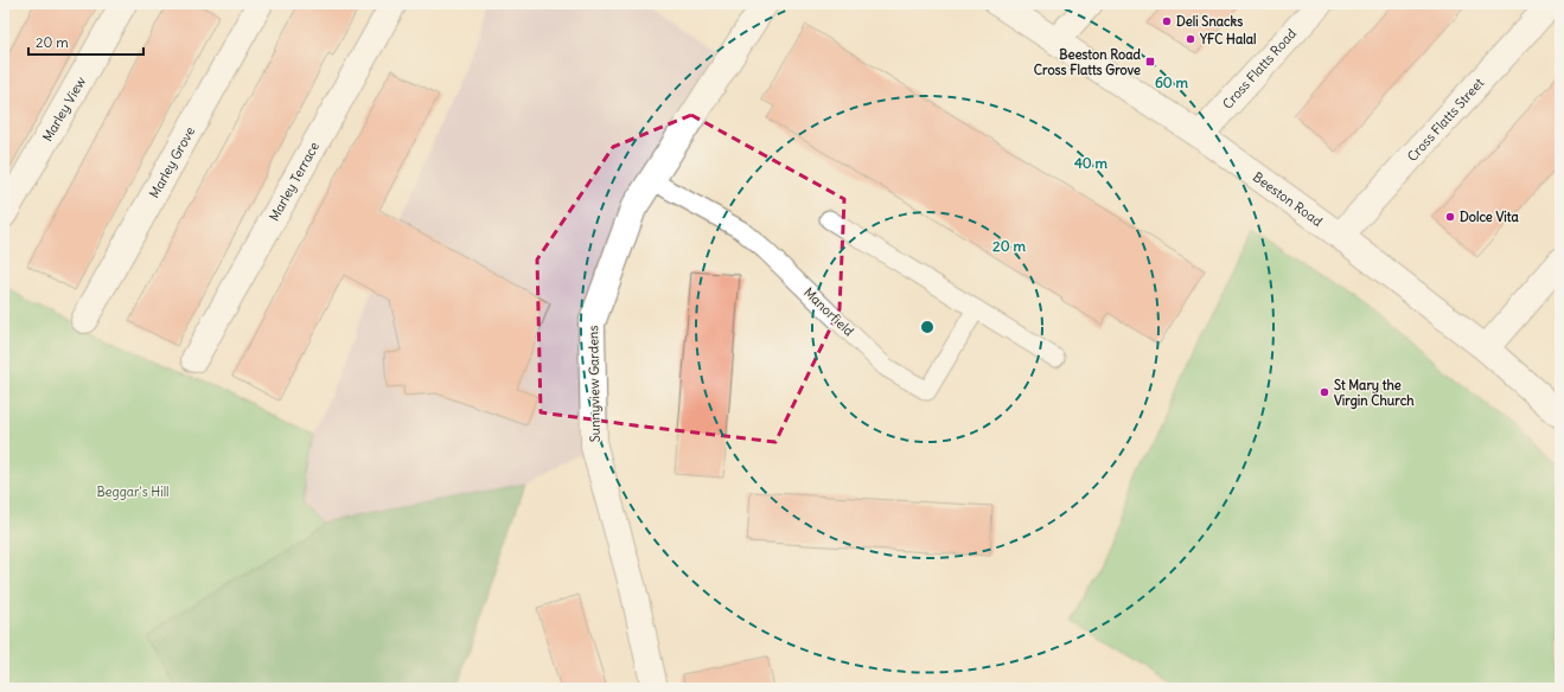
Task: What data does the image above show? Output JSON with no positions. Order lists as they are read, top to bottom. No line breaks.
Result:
{"streets":{"street":["Cross Flatts Road","Marley View","Cross Flatts Street","Marley Grove","Marley Terrace","Beeston Road","Sunnyview Gardens"],"lane":["Manorfield"]},"crossings":[["Cross Flatts Road","Beeston Road"],["Cross Flatts Street","Beeston Road"],["Manorfield","Sunnyview Gardens"]],"parks":["Beggar's Hill"],"places":{"other":["Deli Snacks","YFC Halal","Dolce Vita","St Mary the Virgin Church"],"transit":["Beeston Road Cross Flatts Grove"]},"scale_bar":"20 m","rings":["60 m","40 m","20 m"]}
